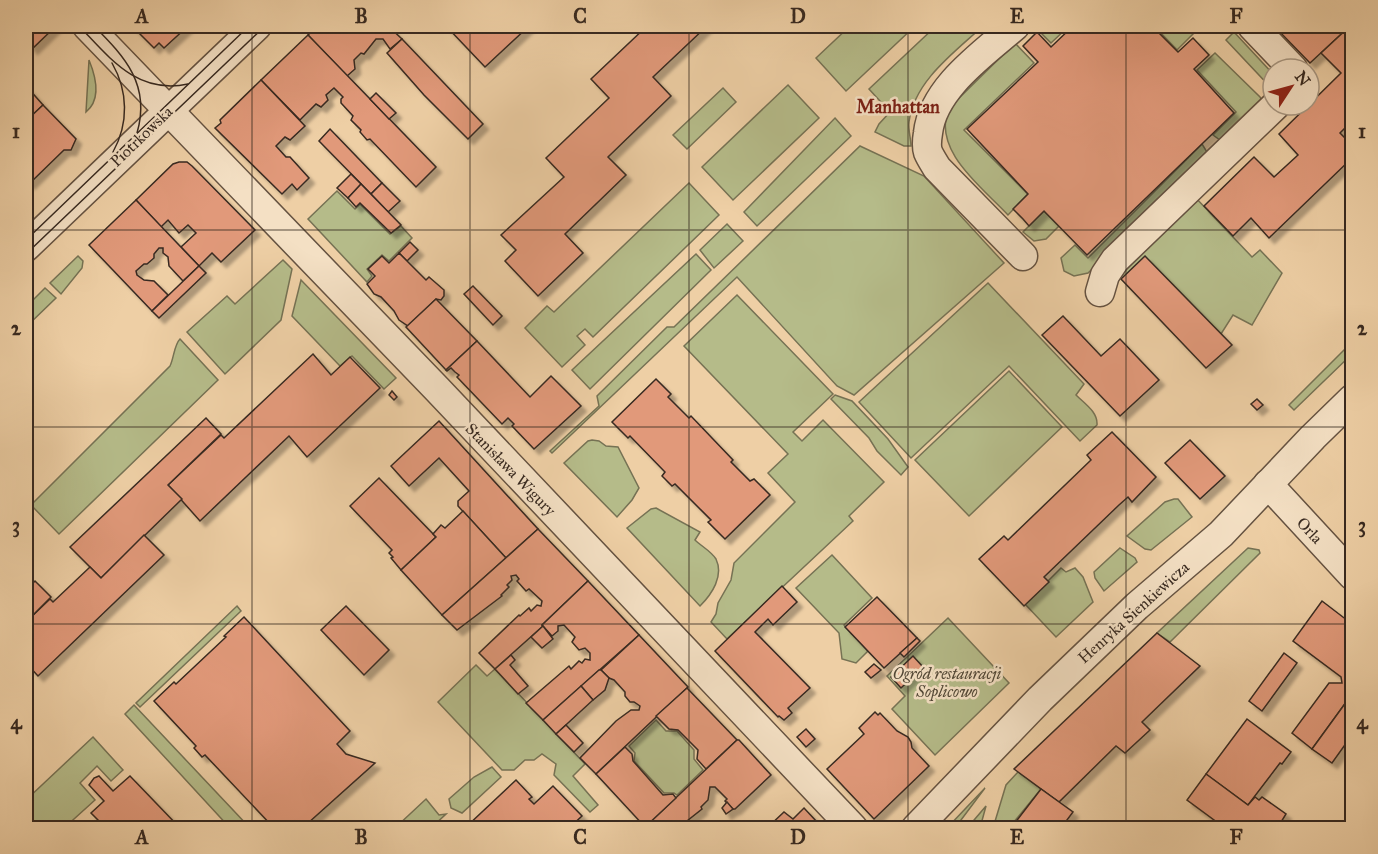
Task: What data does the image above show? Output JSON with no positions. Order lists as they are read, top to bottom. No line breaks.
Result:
{"streets":{"street":["Piotrkowska","Stanisława Wigury","Orla","Henryka Sienkiewicza"]},"crossings":[["Piotrkowska","Stanisława Wigury"],["Orla","Henryka Sienkiewicza"]],"districts":["Manhattan"],"parks":["Ogród restauracji Soplicowo"],"north":"top right","grid":{"columns":["A","B","C","D","E","F"],"rows":["1","2","3","4"]}}
